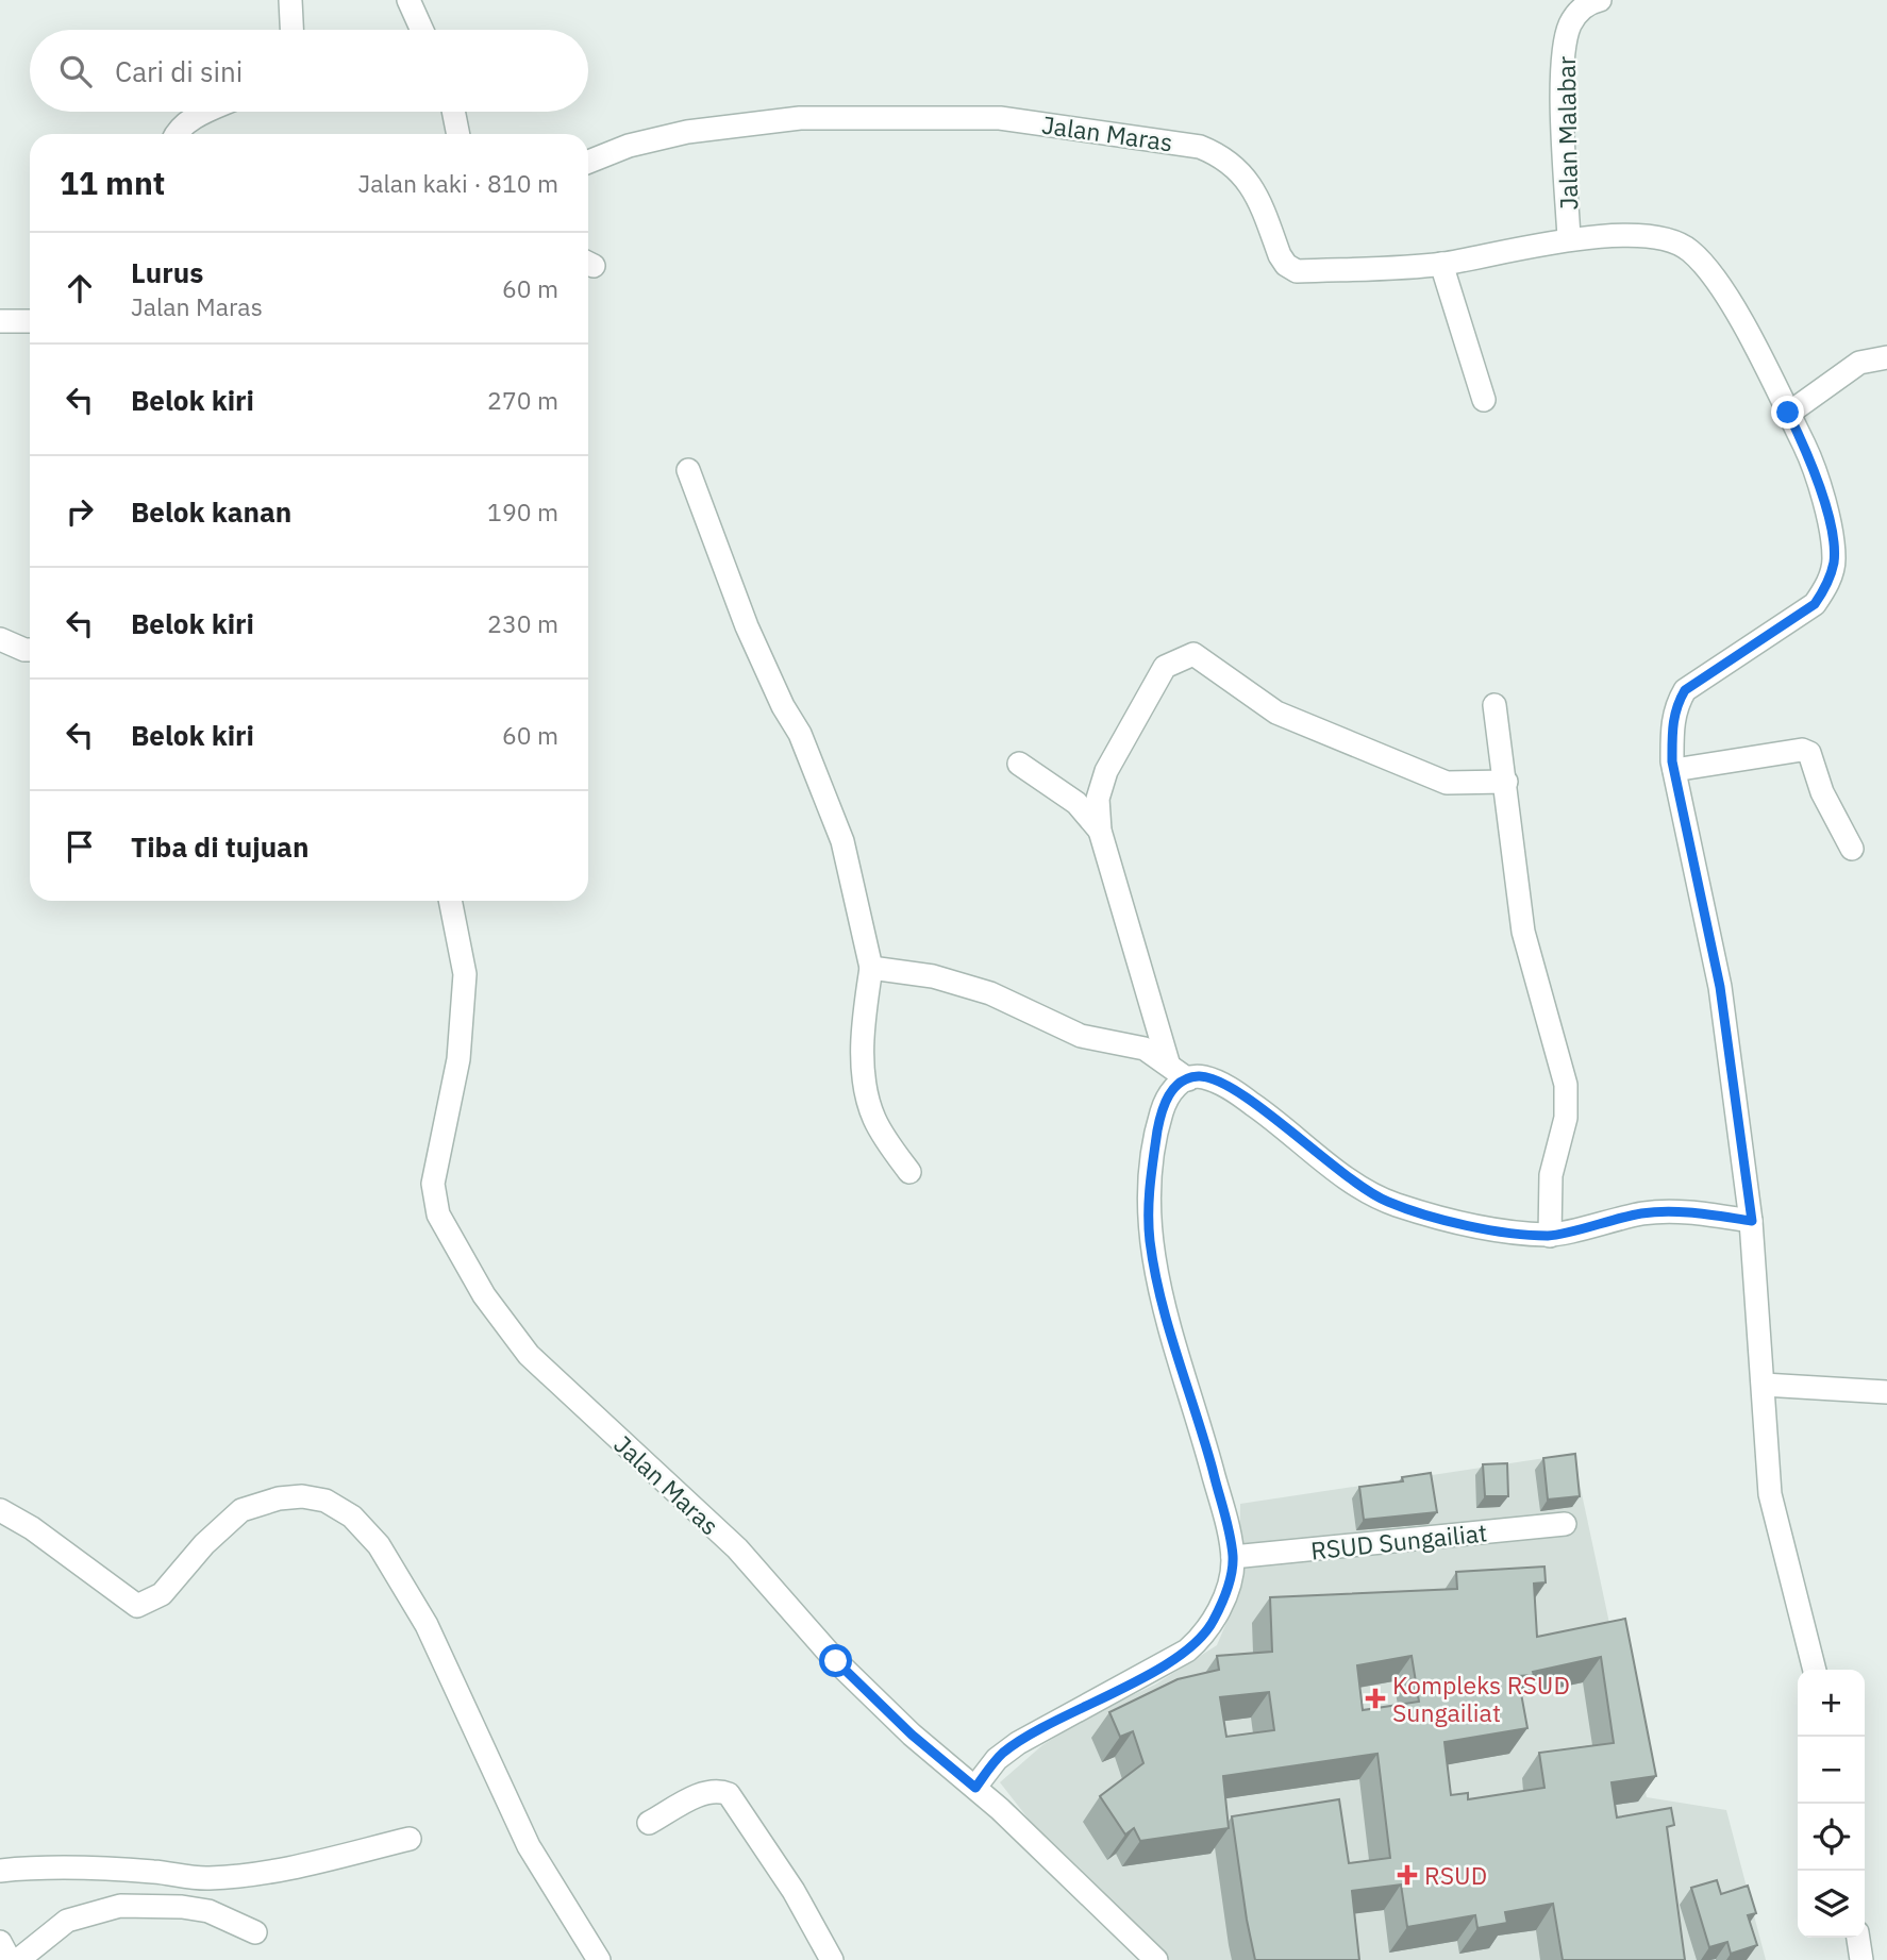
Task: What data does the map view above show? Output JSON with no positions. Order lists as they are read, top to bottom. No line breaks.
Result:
{"streets":{"street":["Jalan Maras","Jalan Malabar","RSUD Sungailiat"]},"crossings":[["Jalan Maras","Jalan Malabar"]],"places":{"health":["Kompleks RSUD Sungailiat","RSUD"]},"page":{"search":"Cari di sini","heading":["11 mnt","Jalan kaki · 810 m"],"list":[["Lurus","Jalan Maras","60 m"],["Belok kiri","270 m"],["Belok kanan","190 m"],["Belok kiri","230 m"],["Belok kiri","60 m"],"Tiba di tujuan"],"map_buttons":["+","−"]}}
